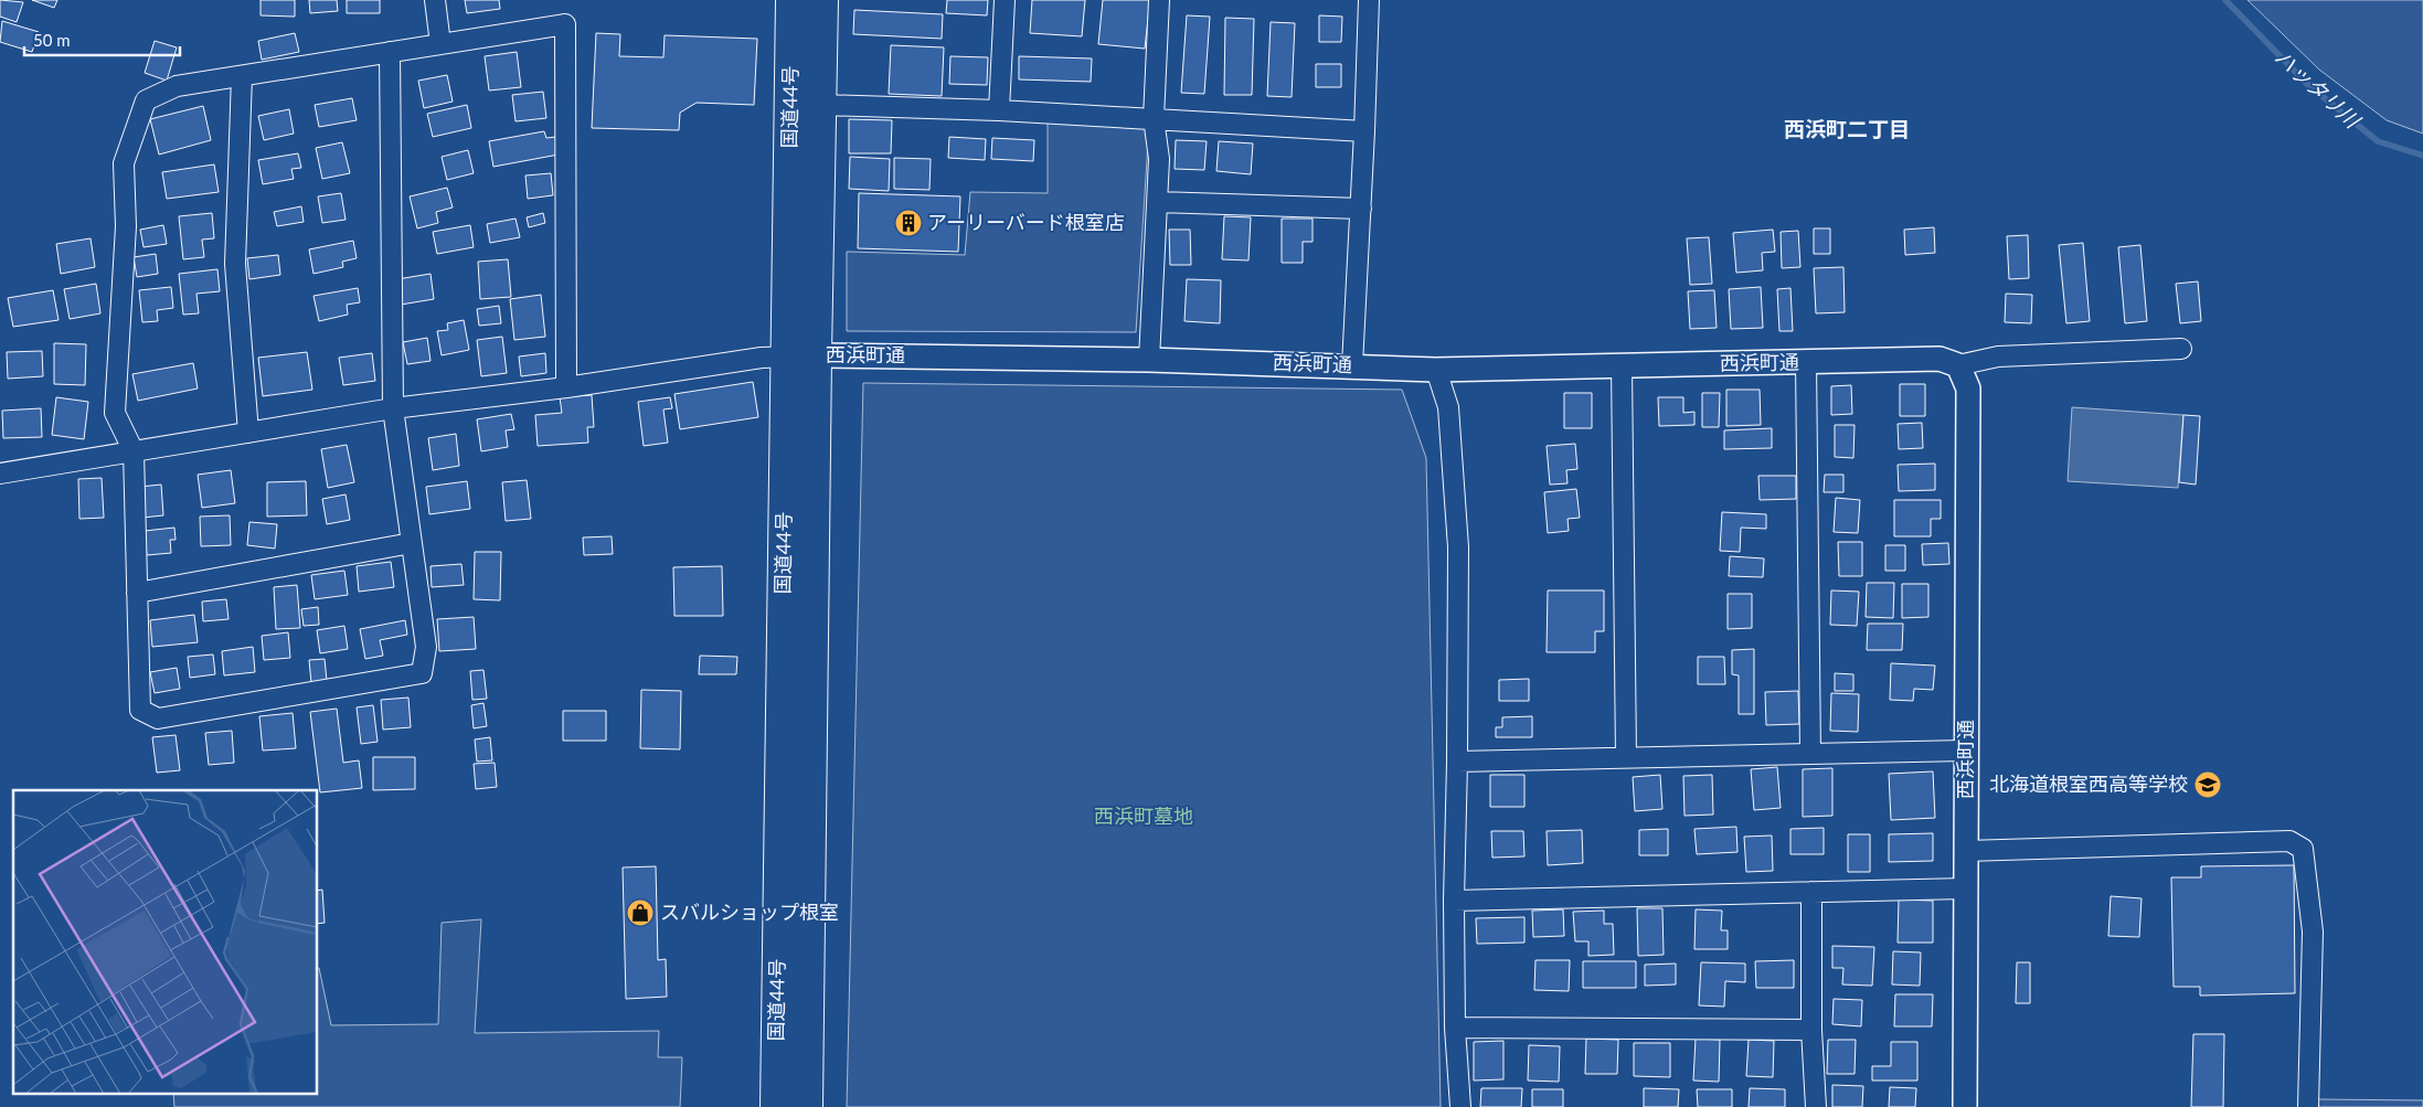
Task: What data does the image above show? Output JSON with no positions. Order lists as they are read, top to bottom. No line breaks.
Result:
{"streets":{"highway":["国道44号"],"street":["西浜町通"]},"crossings":[["国道44号","西浜町通"]],"districts":["西浜町二丁目"],"water":["ハッタリ川"],"parks":["西浜町墓地"],"places":{"building":["アーリーバード根室店"],"school or university":["北海道根室西高等学校"],"shop":["スバルショップ根室"]},"scale_bar":"50 m"}
